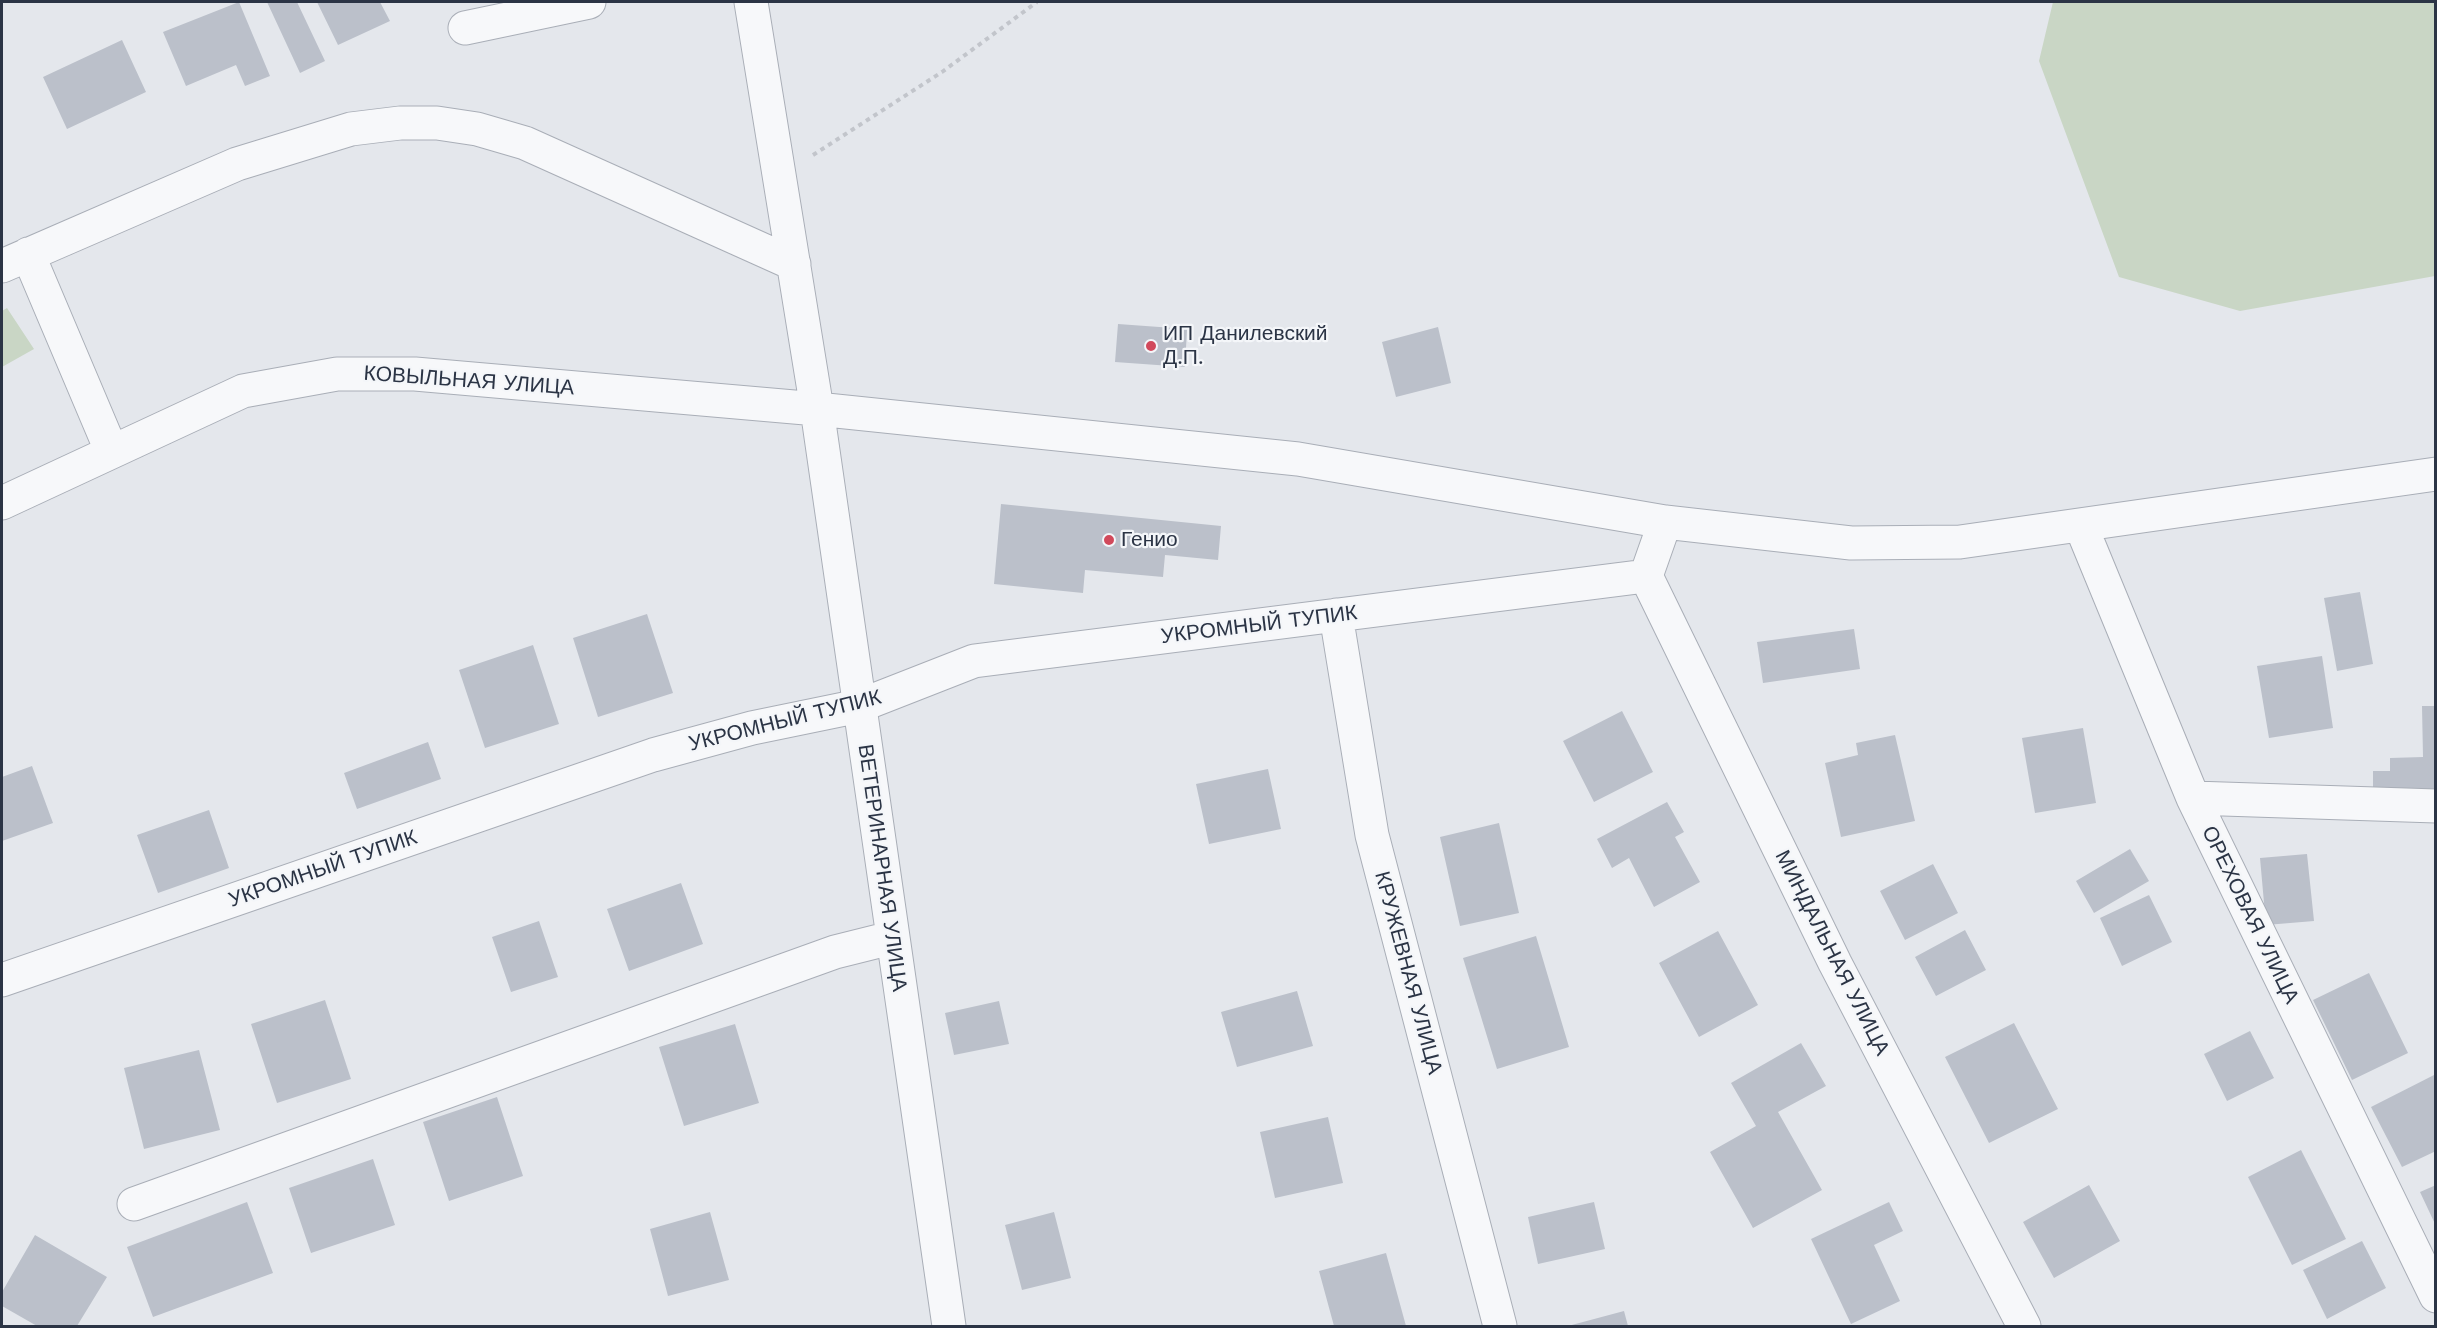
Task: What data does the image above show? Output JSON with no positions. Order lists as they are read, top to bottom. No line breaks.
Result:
{"streets":{"street":["КОВЫЛЬНАЯ УЛИЦА","УКРОМНЫЙ ТУПИК","ВЕТЕРИНАРНАЯ УЛИЦА","ОРЕХОВАЯ УЛИЦА","МИНДАЛЬНАЯ УЛИЦА","КРУЖЕВНАЯ УЛИЦА"]},"crossings":[["КОВЫЛЬНАЯ УЛИЦА","ВЕТЕРИНАРНАЯ УЛИЦА"],["КОВЫЛЬНАЯ УЛИЦА","ОРЕХОВАЯ УЛИЦА"],["УКРОМНЫЙ ТУПИК","ВЕТЕРИНАРНАЯ УЛИЦА"],["УКРОМНЫЙ ТУПИК","МИНДАЛЬНАЯ УЛИЦА"],["УКРОМНЫЙ ТУПИК","КРУЖЕВНАЯ УЛИЦА"]],"places":["ИП Данилевский Д.П.","Генио"]}
